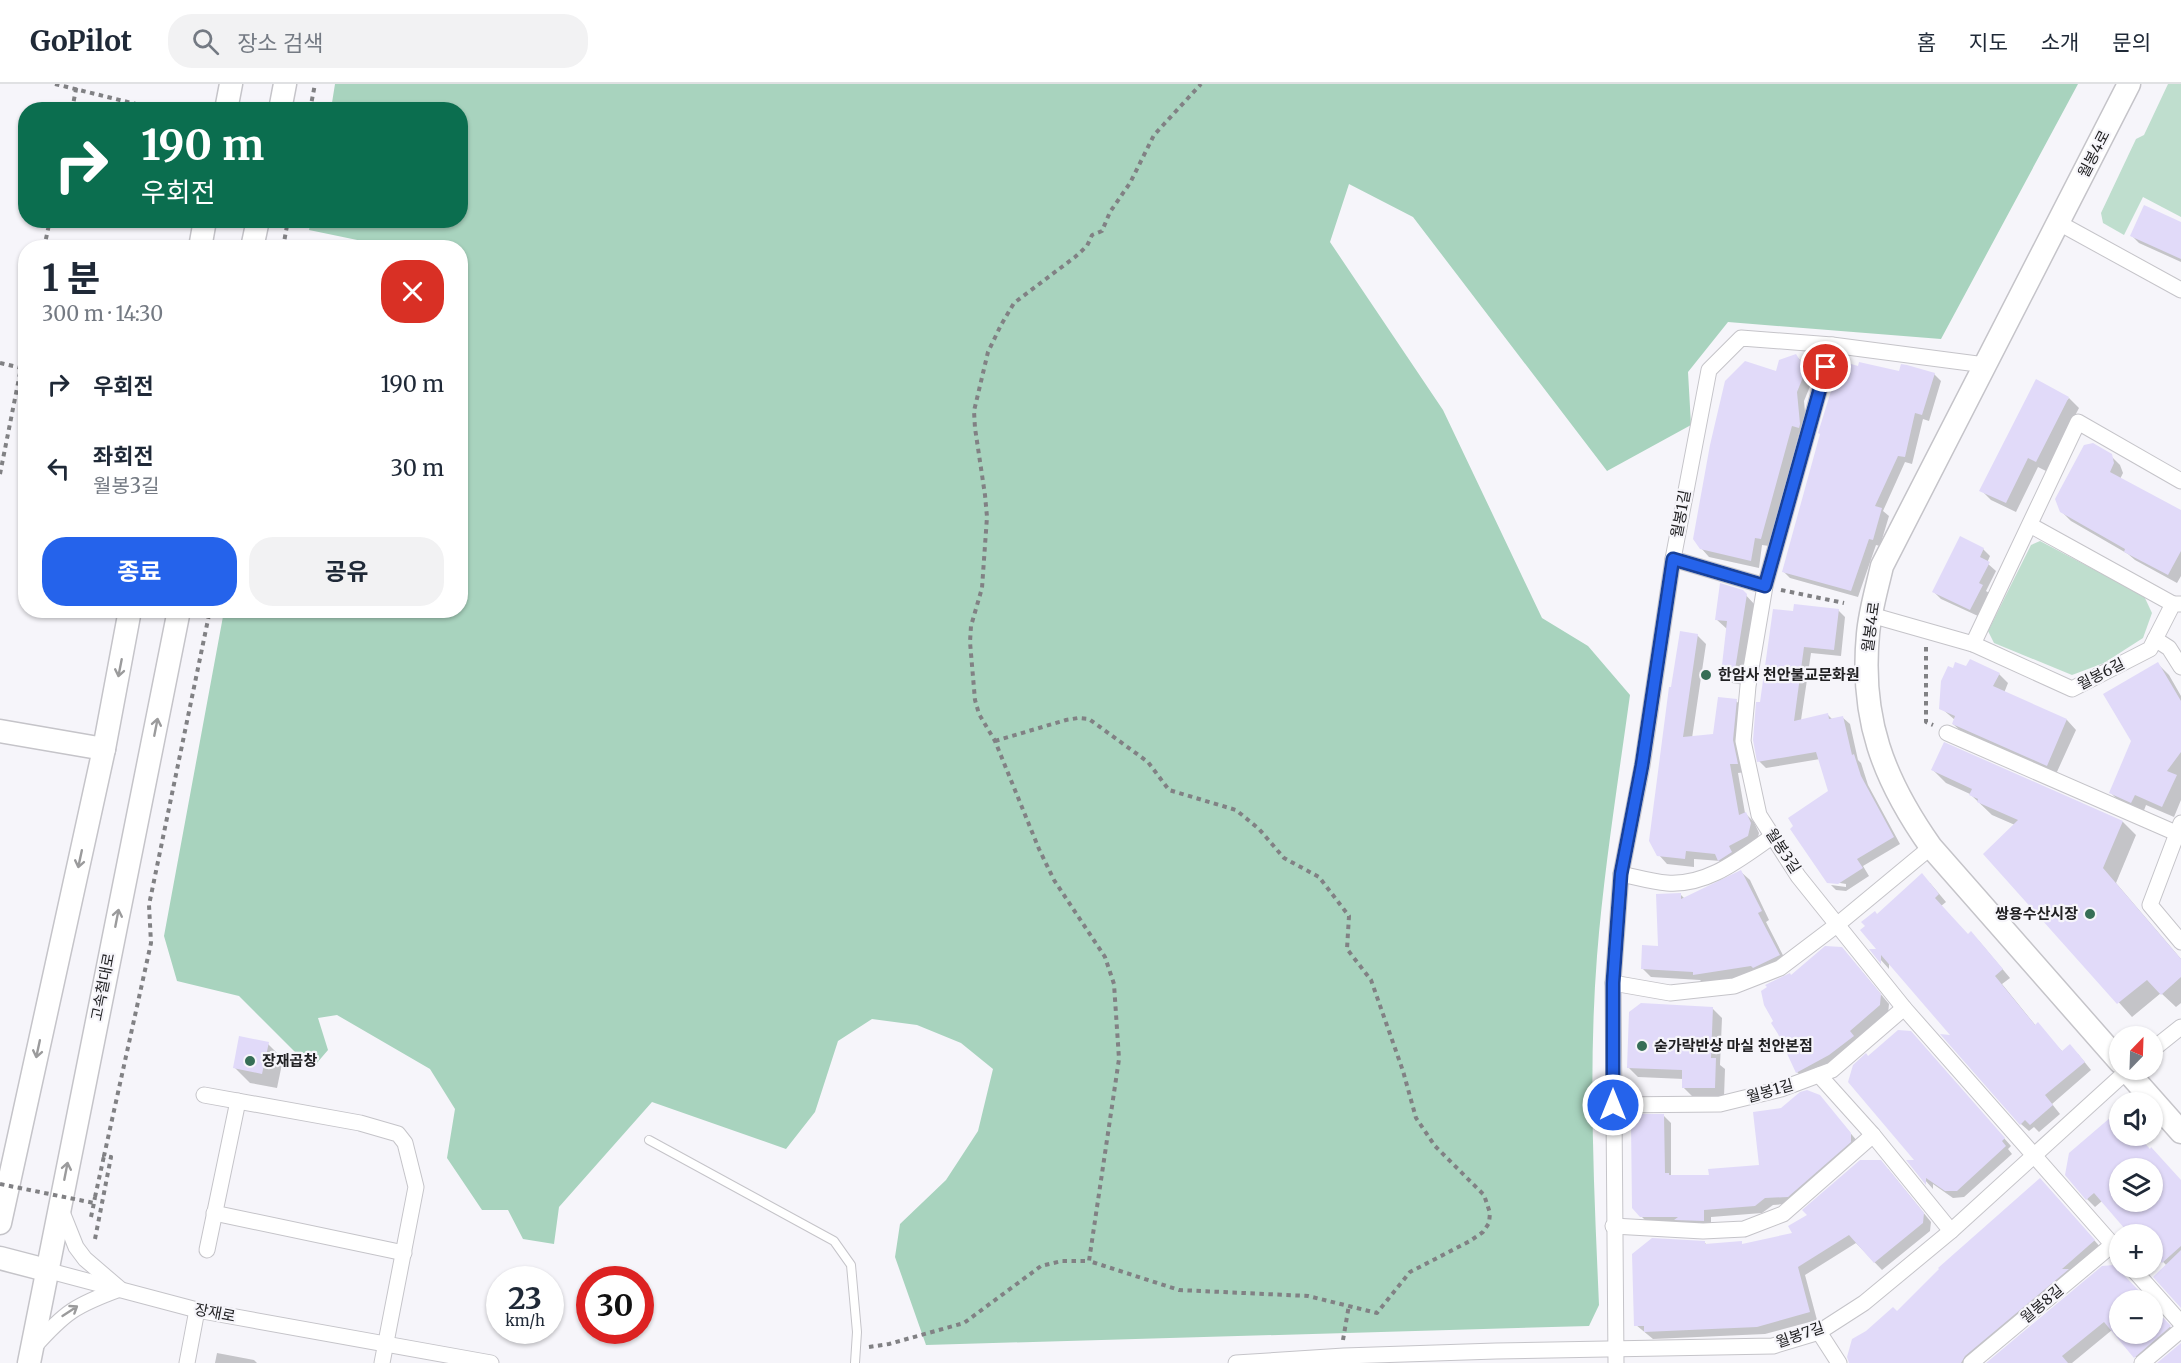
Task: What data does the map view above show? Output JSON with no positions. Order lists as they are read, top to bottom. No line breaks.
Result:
{"streets":{"main road":["월봉4로","고속철대로"],"street":["월봉1길","월봉6길","월봉3길","월봉8길","장재로","월봉7길"]},"crossings":[["월봉4로","월봉1길"],["월봉4로","월봉6길"],["월봉1길","월봉3길"],["월봉1길","월봉7길"],["월봉3길","월봉7길"],["고속철대로","장재로"]],"places":["한암사 천안불교문화원","쌍용수산시장","숟가락반상 마실 천안본점","장재곱창"],"north":"top right","page":{"header":"GoPilot","search":"장소 검색","nav":["홈","지도","소개","문의"],"turn":["190 m","우회전"],"heading":["1 분","300 m · 14:30"],"list":[{"name":"우회전","value":"190 m"},{"name":"좌회전","note":"월봉3길","value":"30 m"}],"buttons":["종료","공유"],"map_buttons":["+","−"],"speed":"23 km/h","limit":"30"}}
